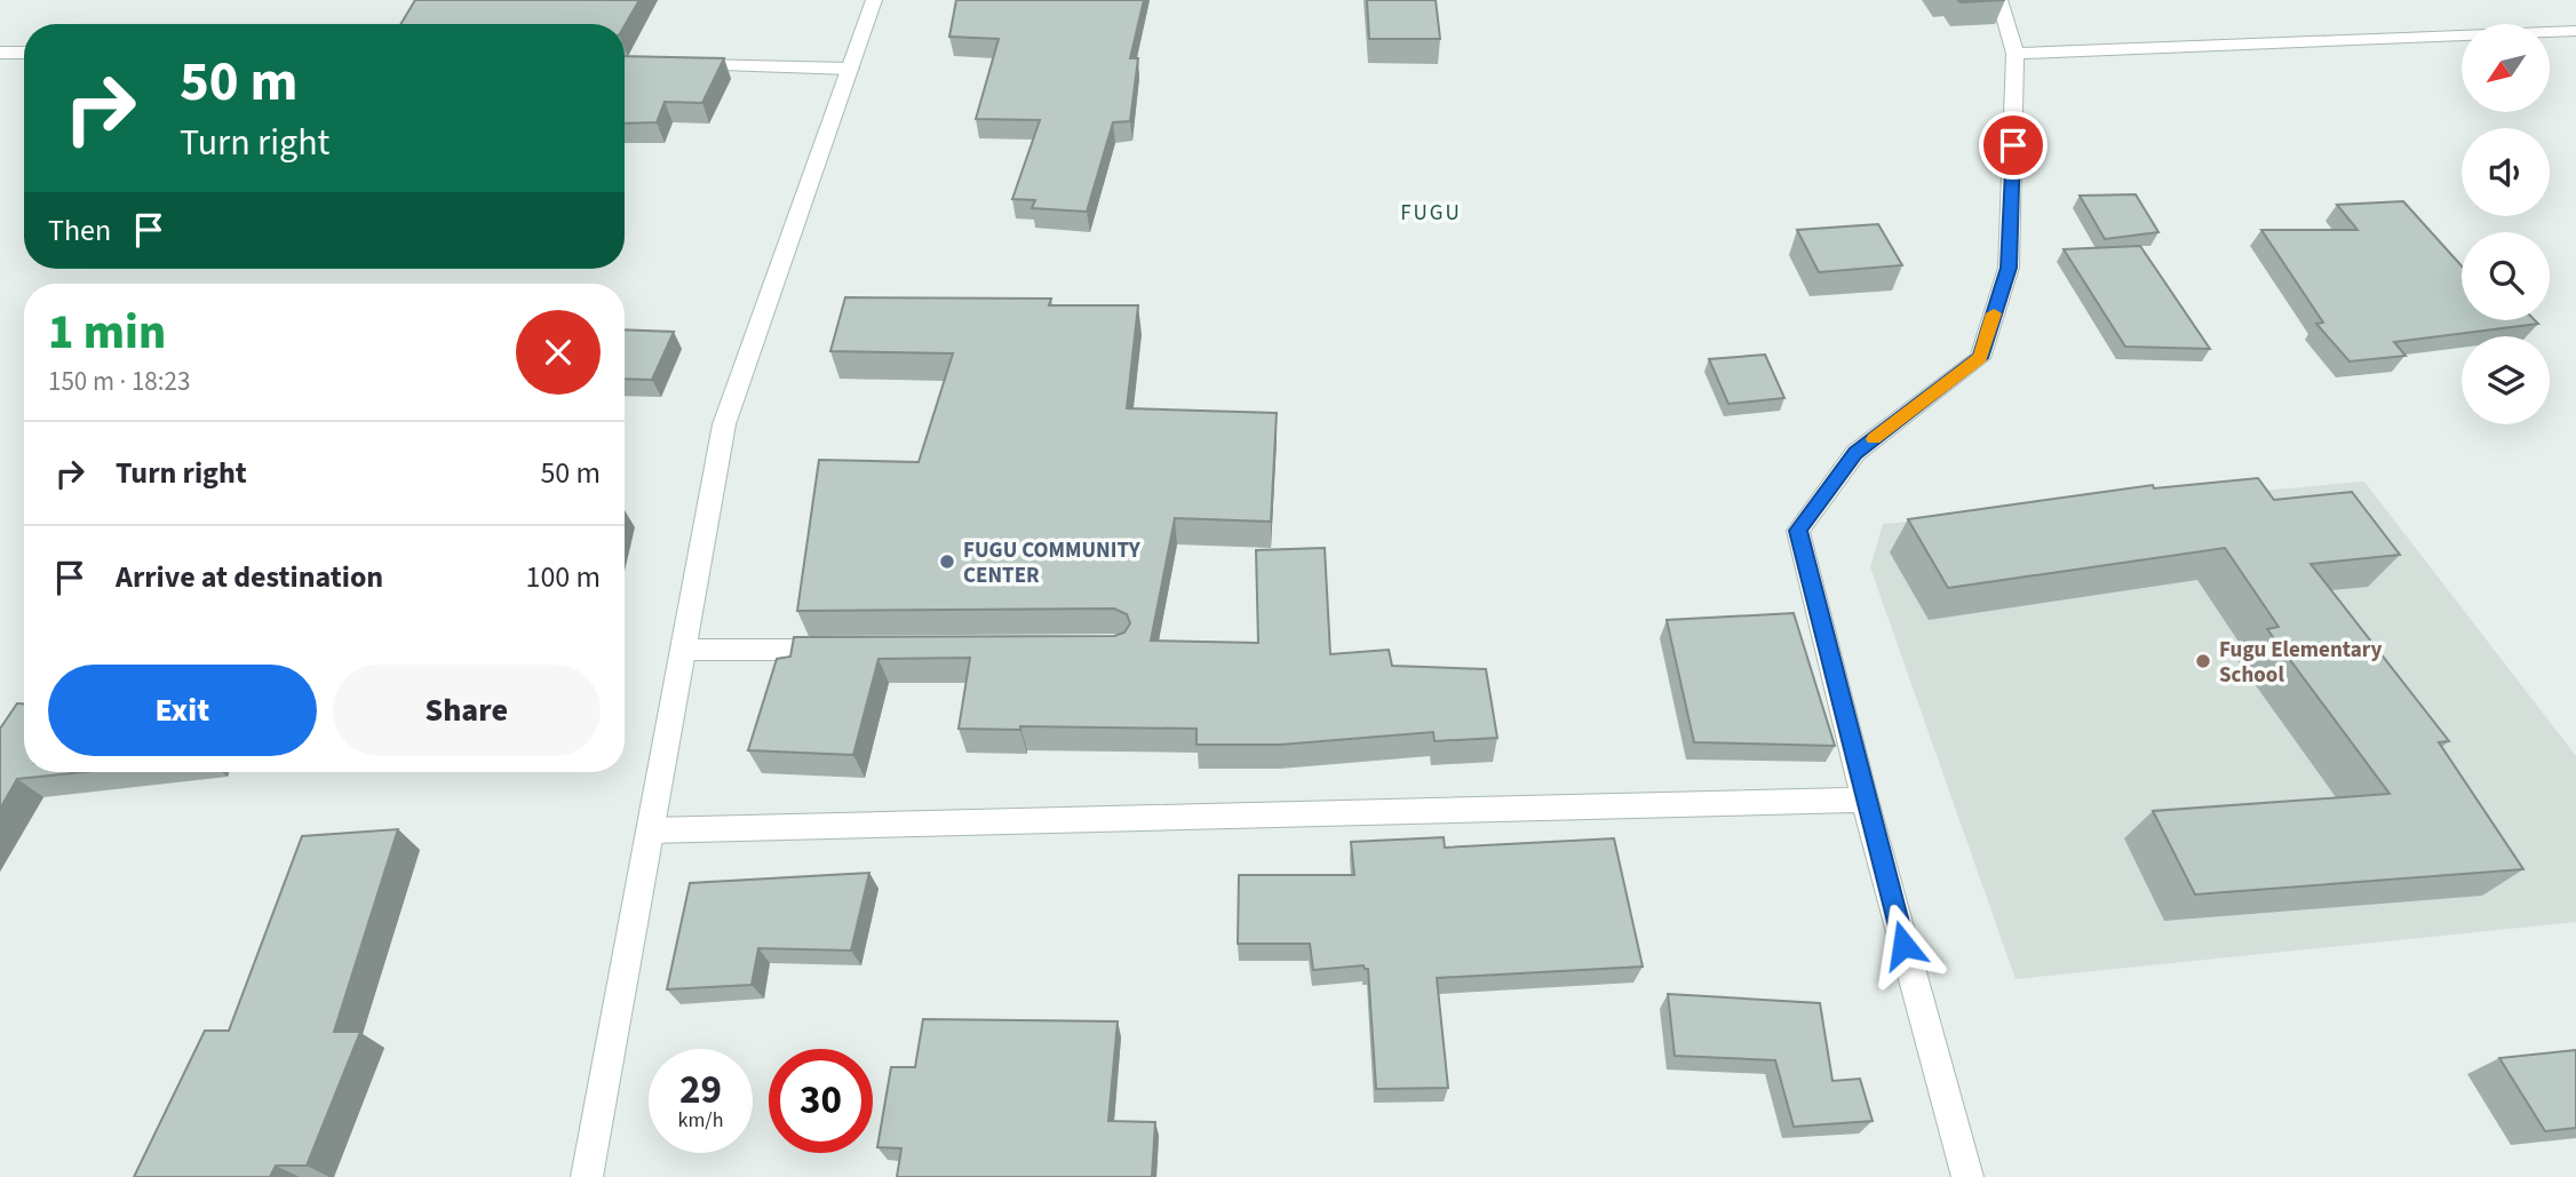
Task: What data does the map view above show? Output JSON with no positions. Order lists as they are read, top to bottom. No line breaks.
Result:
{"districts":["FUGU"],"places":["FUGU COMMUNITY CENTER","Fugu Elementary School"],"north":"bottom left","page":{"turn":["50 m","Turn right"],"then":"Then","heading":["1 min","150 m · 18:23"],"list":[{"name":"Turn right","value":"50 m"},{"name":"Arrive at destination","value":"100 m"}],"buttons":["Exit","Share"],"speed":"29 km/h","limit":"30"}}
